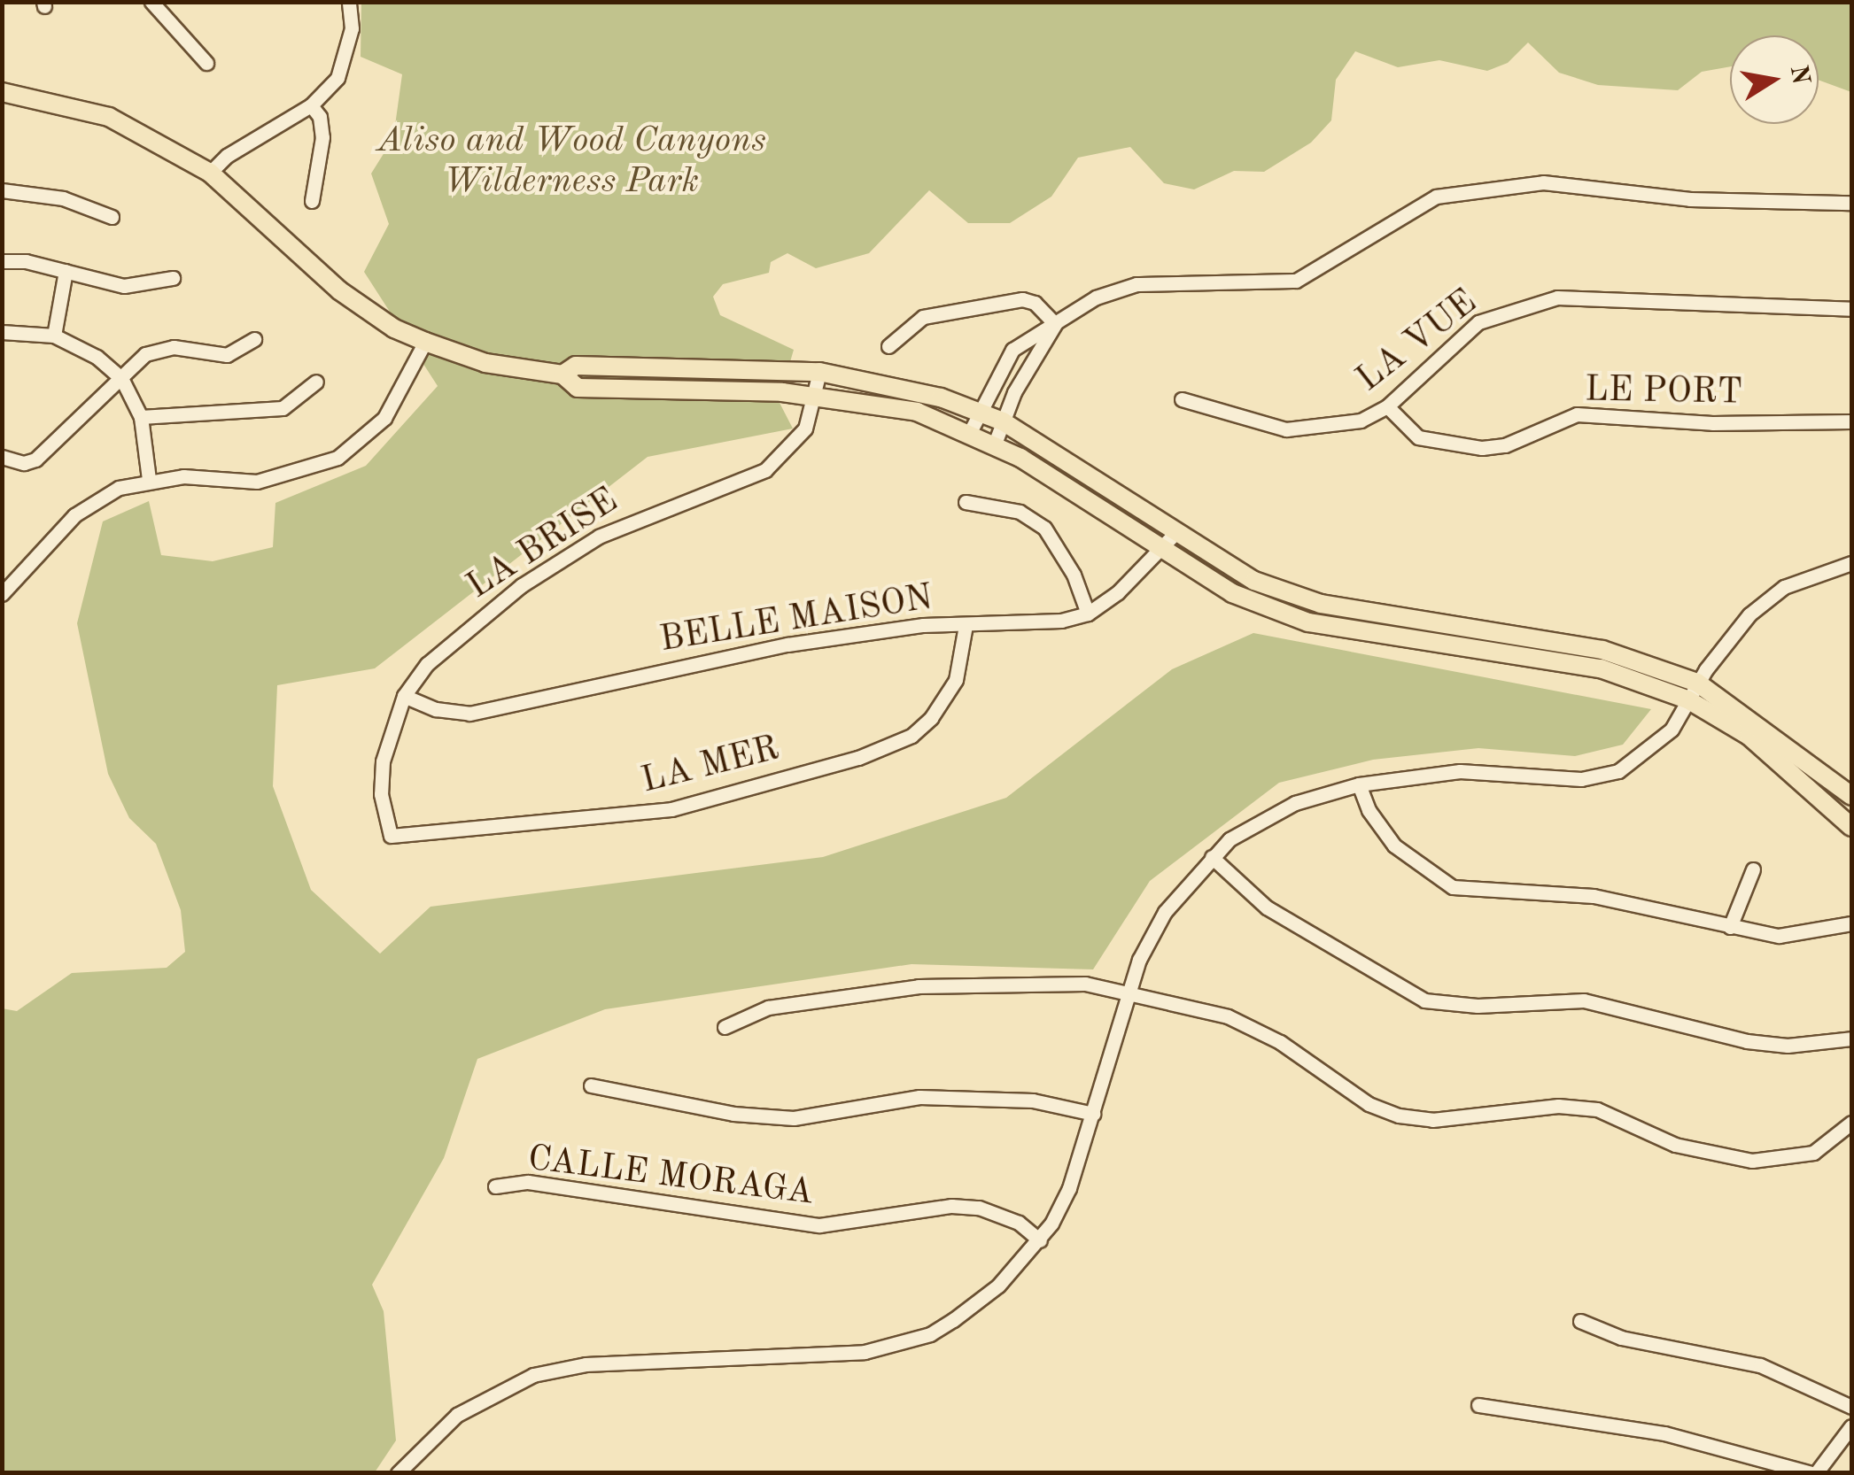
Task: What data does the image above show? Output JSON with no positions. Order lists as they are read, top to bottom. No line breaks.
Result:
{"streets":{"street":["LA VUE","LE PORT","LA BRISE","BELLE MAISON","LA MER","CALLE MORAGA"]},"crossings":[["LA VUE","LE PORT"],["LA BRISE","BELLE MAISON"],["LA BRISE","LA MER"],["BELLE MAISON","LA MER"]],"parks":["Aliso and Wood Canyons Wilderness Park"],"north":"right"}
